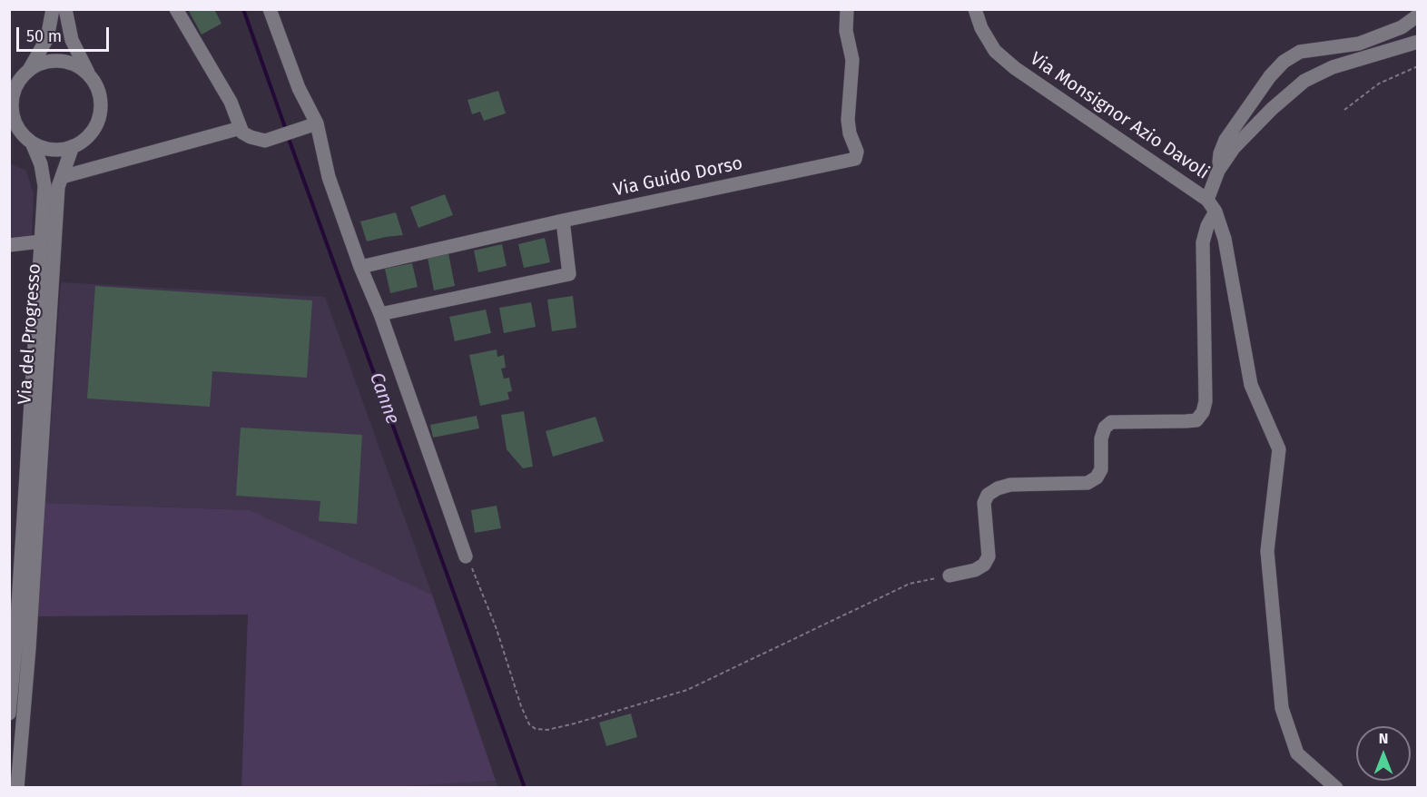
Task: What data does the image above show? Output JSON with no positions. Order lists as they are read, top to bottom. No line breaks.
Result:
{"streets":{"street":["Via Monsignor Azio Davoli","Via Guido Dorso","Via del Progresso"]},"water":["Canne"],"scale_bar":"50 m","north":"top"}
